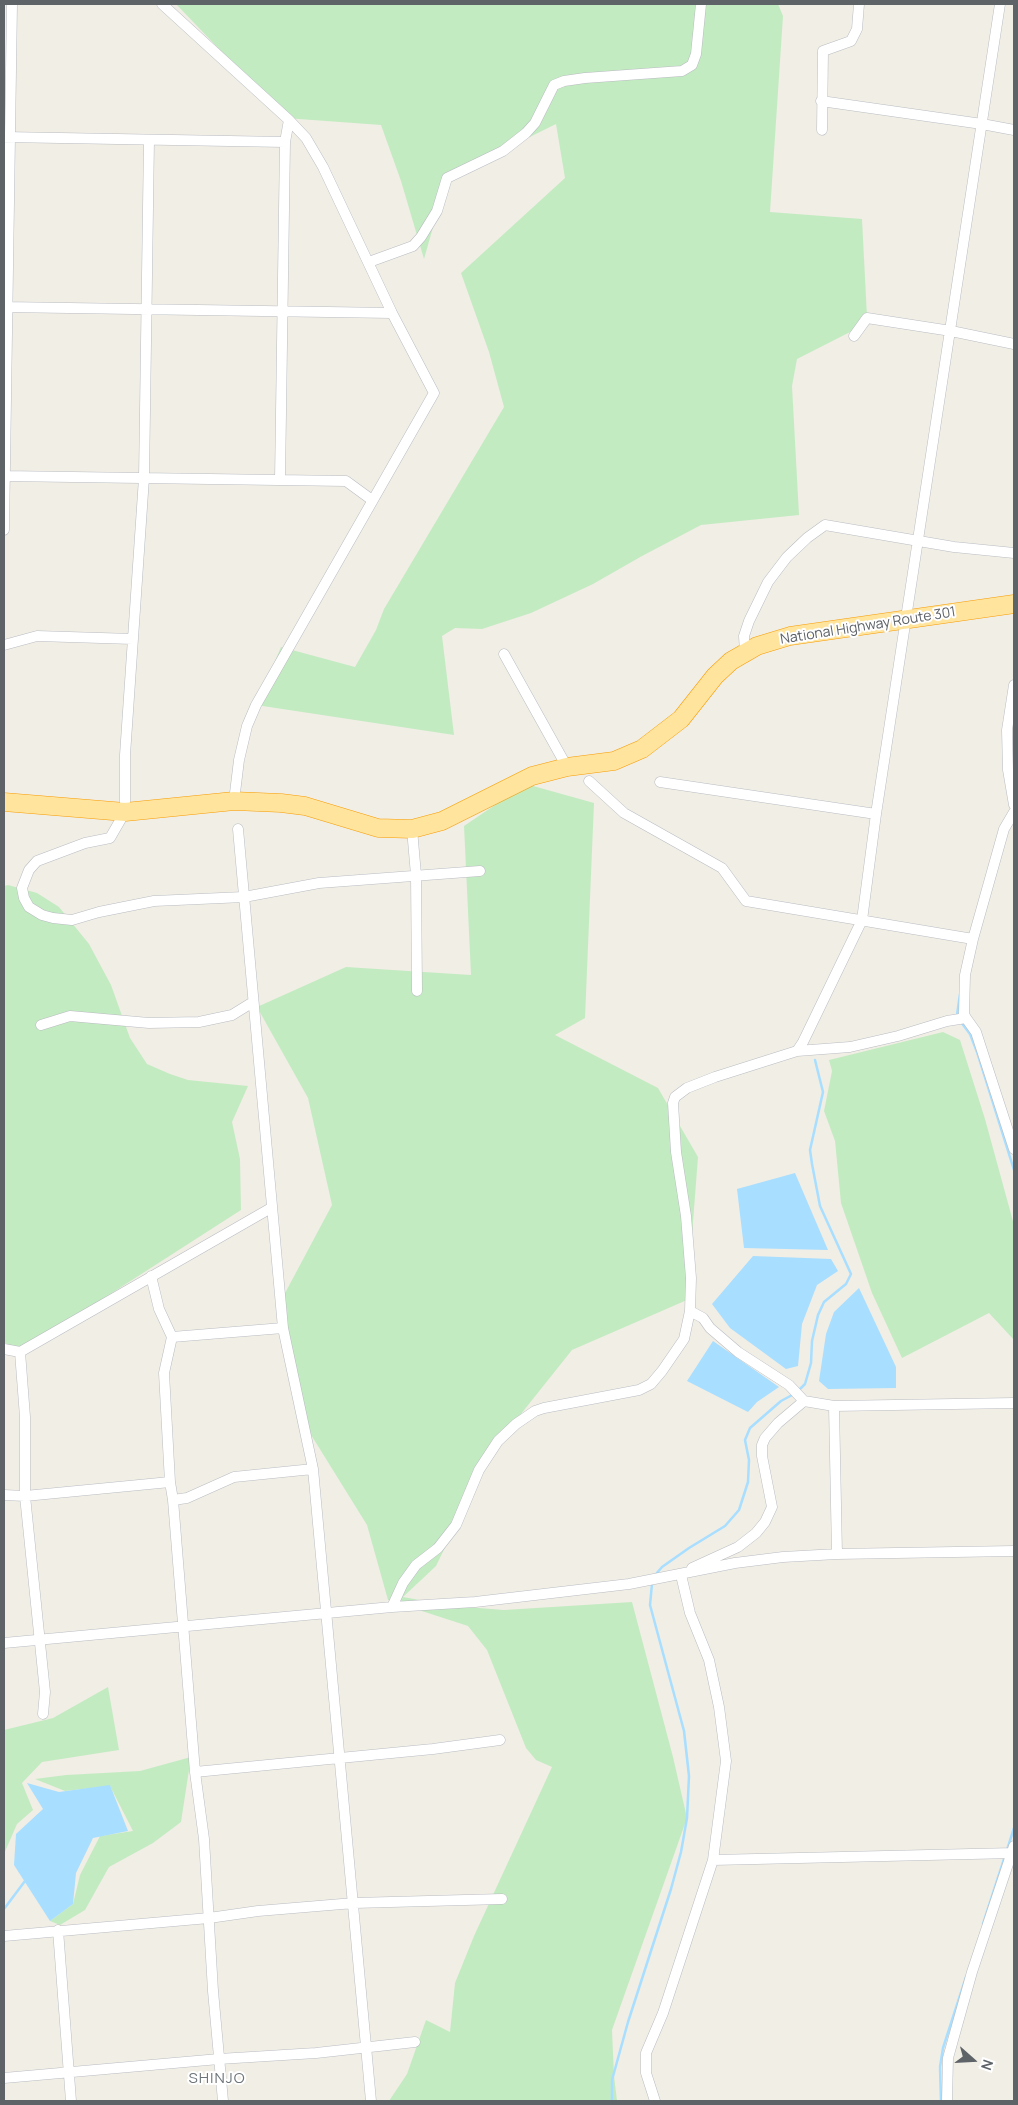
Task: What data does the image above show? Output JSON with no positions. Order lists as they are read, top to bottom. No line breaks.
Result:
{"streets":{"highway":["National Highway Route 301"]},"districts":["SHINJO"],"north":"right"}
